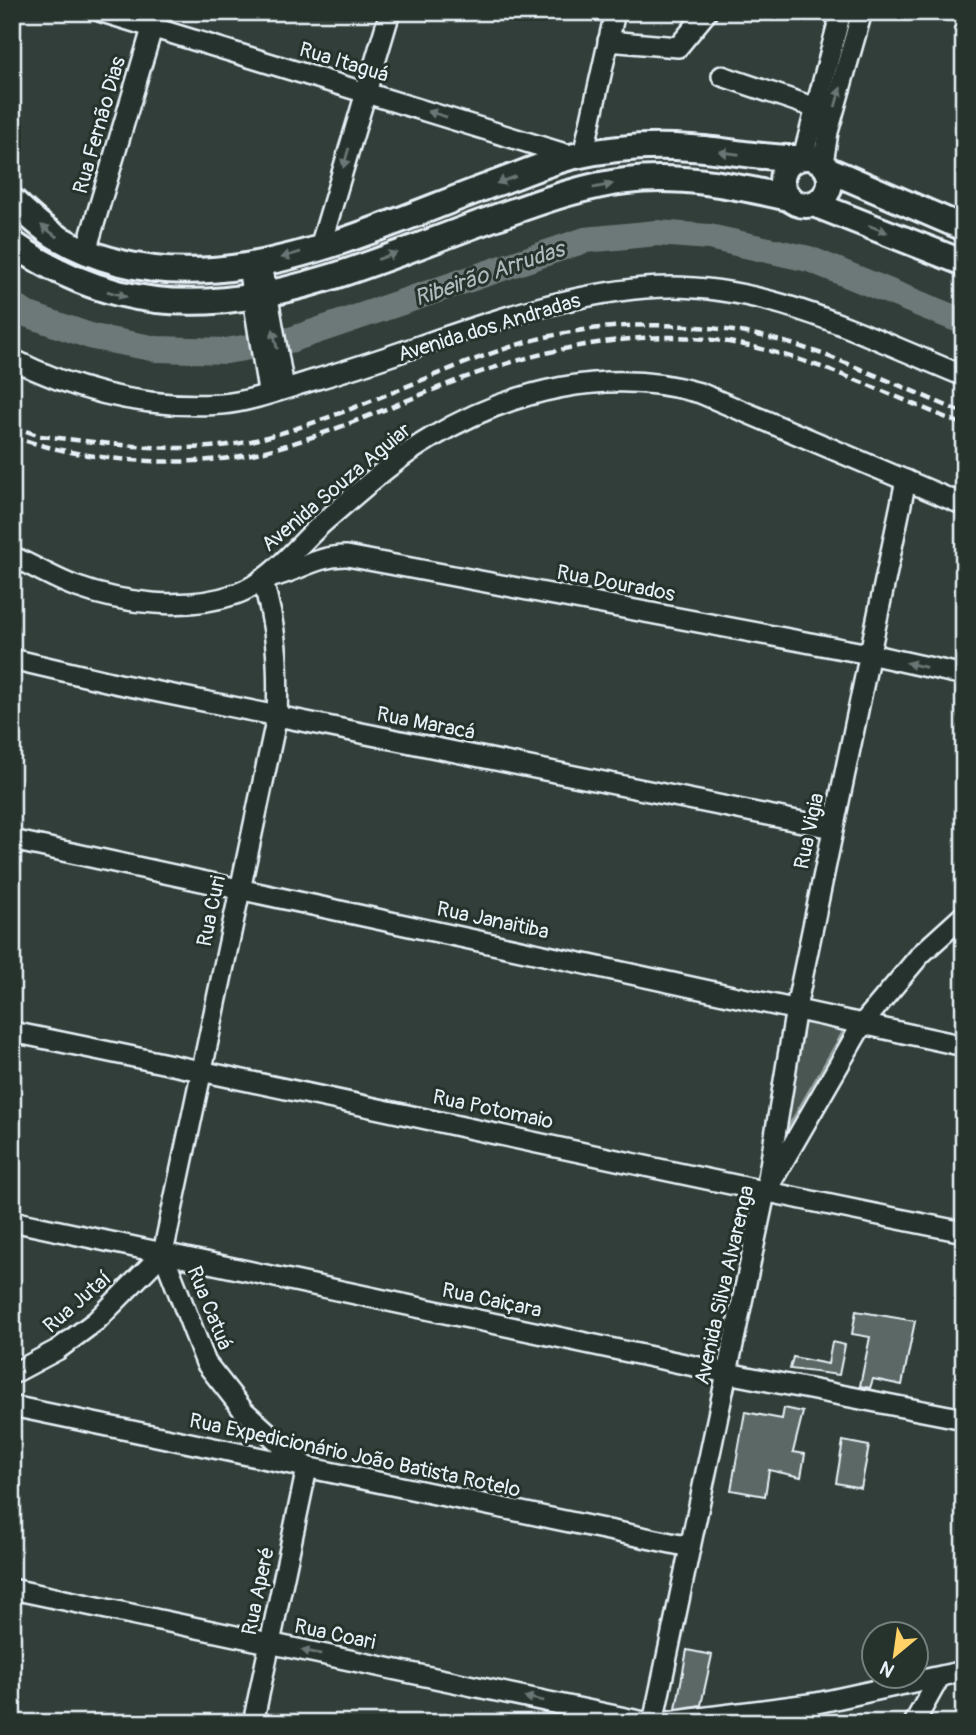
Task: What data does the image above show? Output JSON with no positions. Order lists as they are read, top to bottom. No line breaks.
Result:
{"streets":{"street":["Rua Itaguá","Rua Fernão Dias","Avenida dos Andradas","Avenida Souza Aguiar","Rua Dourados","Rua Maracá","Rua Vigia","Rua Curi","Rua Janaitiba","Rua Potomaio","Avenida Silva Alvarenga","Rua Caiçara","Rua Jutaí","Rua Catuá","Rua Expedicionário João Batista Rotelo","Rua Aperé","Rua Coari"]},"crossings":[["Rua Itaguá","Rua Fernão Dias"],["Avenida Souza Aguiar","Rua Dourados"],["Avenida Souza Aguiar","Rua Vigia"],["Avenida Souza Aguiar","Rua Curi"],["Rua Dourados","Rua Vigia"],["Rua Dourados","Rua Curi"],["Rua Maracá","Rua Vigia"],["Rua Maracá","Rua Curi"],["Rua Vigia","Rua Janaitiba"],["Rua Vigia","Rua Potomaio"],["Rua Vigia","Avenida Silva Alvarenga"],["Rua Curi","Rua Janaitiba"],["Rua Curi","Rua Potomaio"],["Rua Curi","Rua Caiçara"],["Rua Curi","Rua Jutaí"],["Rua Curi","Rua Catuá"],["Rua Janaitiba","Avenida Silva Alvarenga"],["Rua Potomaio","Avenida Silva Alvarenga"],["Avenida Silva Alvarenga","Rua Caiçara"],["Avenida Silva Alvarenga","Rua Expedicionário João Batista Rotelo"],["Avenida Silva Alvarenga","Rua Coari"],["Rua Caiçara","Rua Jutaí"],["Rua Caiçara","Rua Catuá"],["Rua Jutaí","Rua Catuá"],["Rua Catuá","Rua Expedicionário João Batista Rotelo"],["Rua Catuá","Rua Aperé"],["Rua Expedicionário João Batista Rotelo","Rua Aperé"],["Rua Aperé","Rua Coari"]],"one_way":["Rua Itaguá","Rua Coari"],"water":["Ribeirão Arrudas"],"north":"bottom left"}
